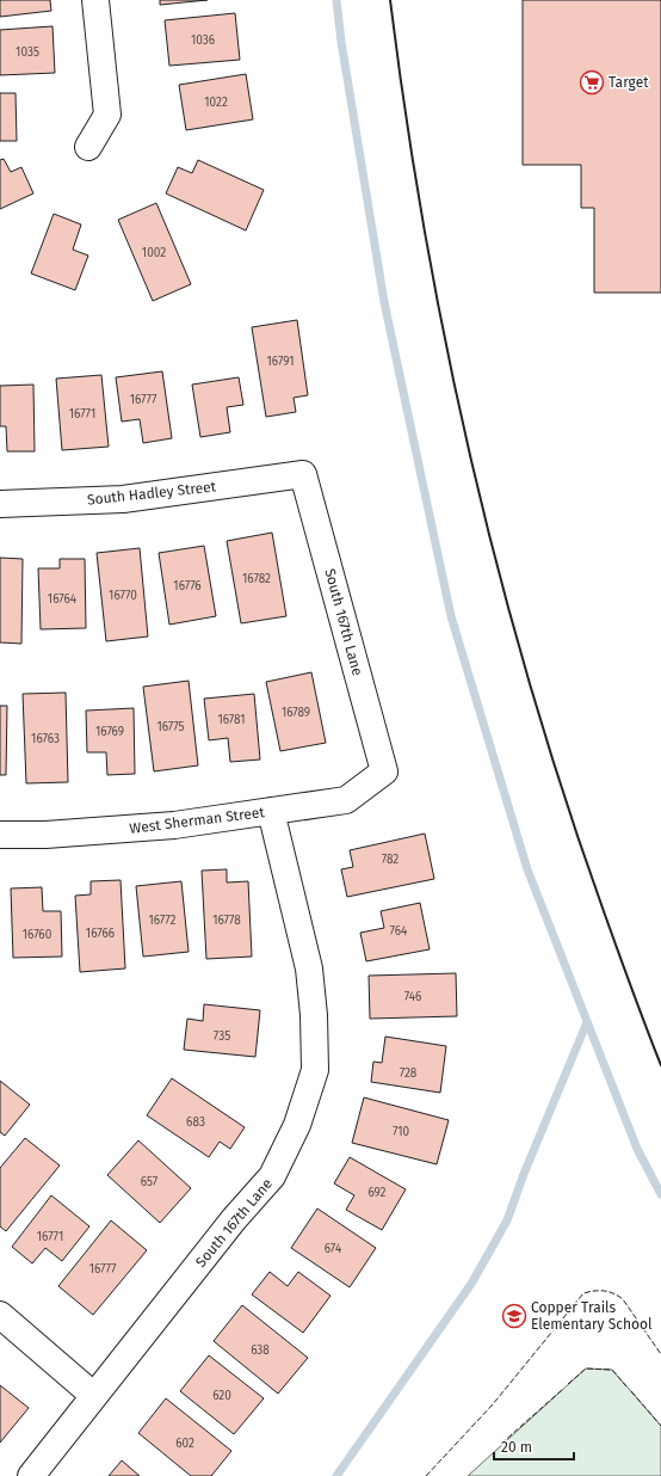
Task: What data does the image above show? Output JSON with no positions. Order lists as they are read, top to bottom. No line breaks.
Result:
{"streets":{"street":["South Hadley Street","South 167th Lane","West Sherman Street"]},"crossings":[["South Hadley Street","South 167th Lane"],["South 167th Lane","West Sherman Street"]],"places":{"supermarket":["Target"],"school or university":["Copper Trails Elementary School"]},"house_numbers":["1036","1035","1022","1002","16791","16777","16771","16782","16776","16770","16764","16789","16781","16775","16769","16763","782","16772","16778","764","16766","16760","746","735","728","683","710","657","692","16771","674","16777","638","620","602"],"scale_bar":"20 m"}
